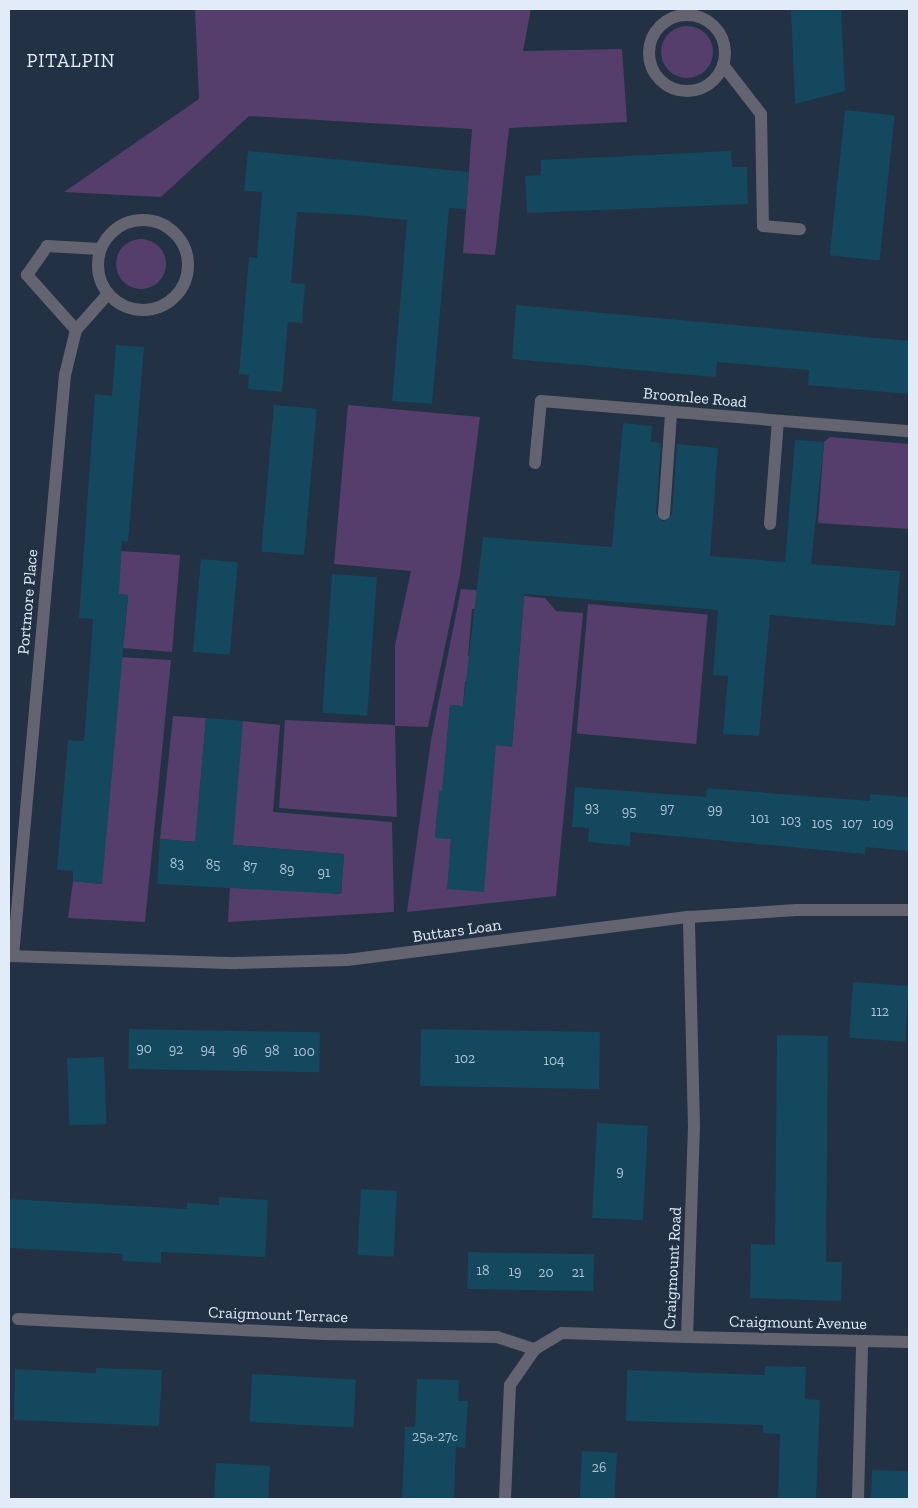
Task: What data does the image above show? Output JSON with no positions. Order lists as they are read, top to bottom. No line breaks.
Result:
{"streets":{"street":["Broomlee Road","Portmore Place","Buttars Loan","Craigmount Road","Craigmount Terrace","Craigmount Avenue"]},"crossings":[["Portmore Place","Buttars Loan"],["Buttars Loan","Craigmount Road"],["Craigmount Road","Craigmount Terrace"],["Craigmount Road","Craigmount Avenue"]],"districts":["PITALPIN"],"house_numbers":["93","97","99","95","101","103","105","107","109","83","85","87","89","91","112","90","92","94","96","98","100","102","104","9","18","19","20","21","25a-27c","26"]}
